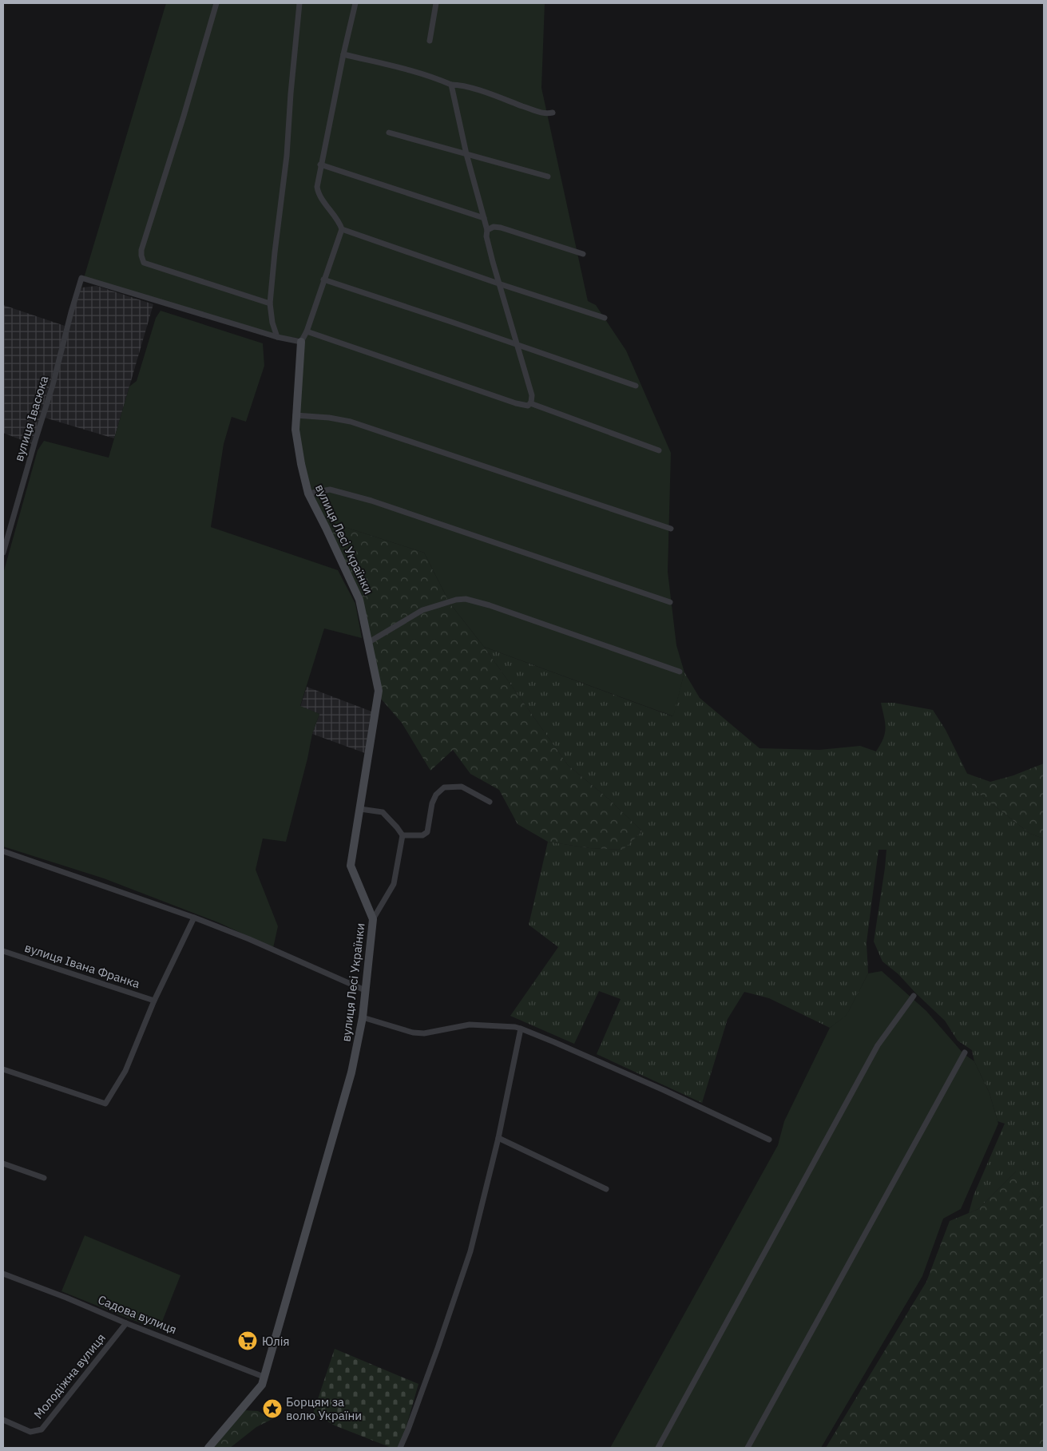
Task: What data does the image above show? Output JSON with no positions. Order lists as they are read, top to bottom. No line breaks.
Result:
{"streets":{"street":["вулиця Івасюка","вулиця Лесі Українки","вулиця Івана Франка","Садова вулиця","Молодіжна вулиця"]},"crossings":[["вулиця Лесі Українки","Садова вулиця"],["Садова вулиця","Молодіжна вулиця"]],"places":{"supermarket":["Юлія"],"place":["Борцям за волю України"]}}
